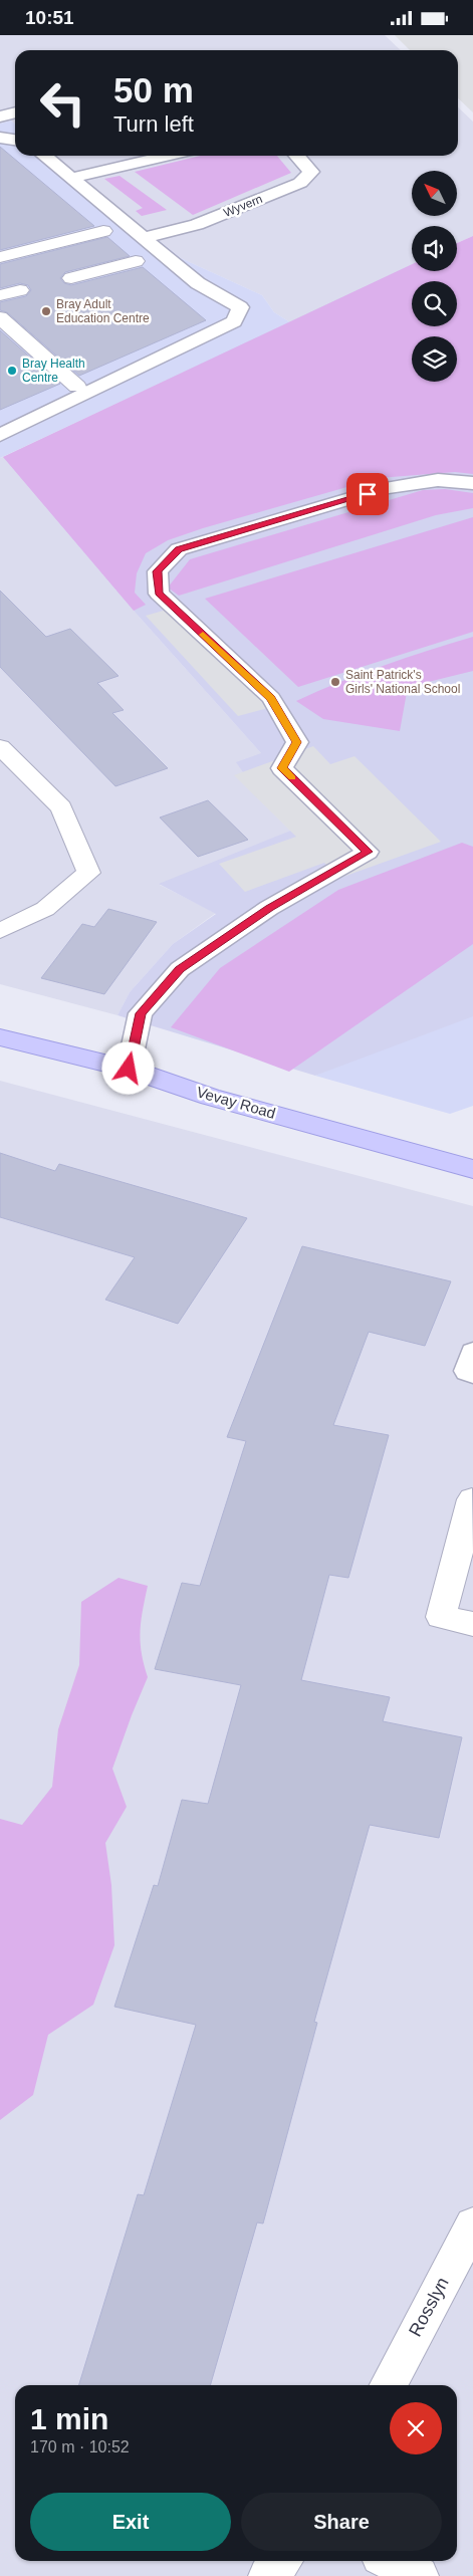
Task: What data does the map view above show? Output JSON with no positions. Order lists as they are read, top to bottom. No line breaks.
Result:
{"streets":{"main road":["Vevay Road"],"street":["Rosslyn"],"lane":["Wyvern"]},"places":["Bray Adult Education Centre","Bray Health Centre","Saint Patrick's Girls' National School"],"north":"top left","page":{"status":"10:51","turn":["50 m","Turn left"],"heading":["1 min","170 m · 10:52"],"buttons":["Exit","Share"]}}
